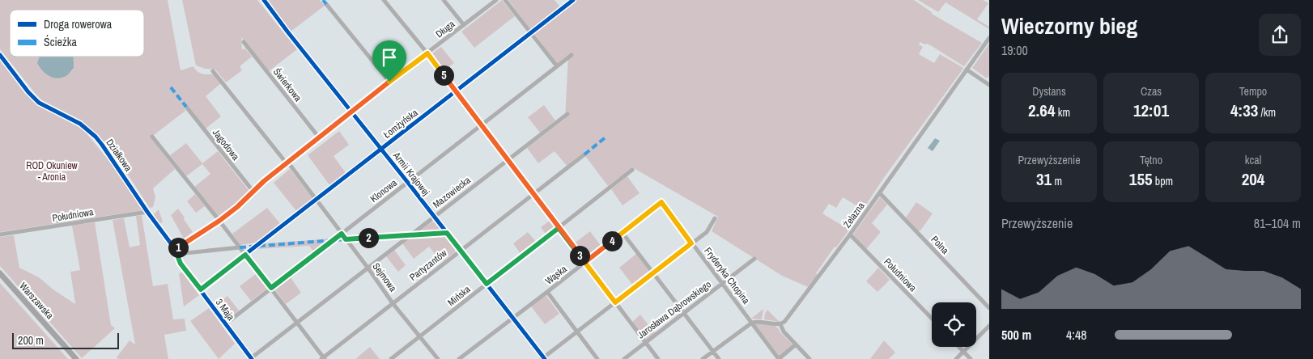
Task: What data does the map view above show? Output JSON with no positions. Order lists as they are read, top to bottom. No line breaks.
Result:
{"streets":{"main road":["Warszawska"],"street":["Długa","Świerkowa","Łomżyńska","Jagodowa","Działkowa","Armii Krajowej","Klonowa","Mazowiecka","Południowa","Żelazna","Polna","Partyzantów","Wąska","Fryderyka Chopina","Sejmowa","Mińska","3 Maja","Jarosława Dąbrowskiego"]},"crossings":[["Długa","Świerkowa"],["Długa","Jagodowa"],["Długa","Działkowa"],["Długa","Armii Krajowej"],["Długa","Sejmowa"],["Długa","3 Maja"],["Łomżyńska","Armii Krajowej"],["Łomżyńska","Sejmowa"],["Łomżyńska","3 Maja"],["Działkowa","Południowa"],["Działkowa","3 Maja"],["Armii Krajowej","Klonowa"],["Armii Krajowej","Mazowiecka"],["Armii Krajowej","Partyzantów"],["Armii Krajowej","Wąska"],["Armii Krajowej","Mińska"],["Klonowa","Sejmowa"],["Klonowa","3 Maja"],["Mazowiecka","Sejmowa"],["Mazowiecka","3 Maja"],["Południowa","Żelazna"],["Żelazna","Polna"],["Partyzantów","Sejmowa"],["Wąska","Fryderyka Chopina"],["Fryderyka Chopina","Jarosława Dąbrowskiego"],["Sejmowa","Mińska"]],"parks":["ROD Okuniew - Aronia"],"legend":["Droga rowerowa","Ścieżka"],"scale_bar":"200 m","page":{"heading":["Wieczorny bieg","19:00"],"pins":["5","2","4","1","3"],"stats":[["Dystans","2.64 km"],["Czas","12:01"],["Tempo","4:33 /km"],["Przewyższenie","31 m"],["Tętno","155 bpm"],["kcal","204"]],"chart":["Przewyższenie","81–104 m"],"list":[{"name":"500 m","note":"4:48"}],"scale":"200 m"}}
